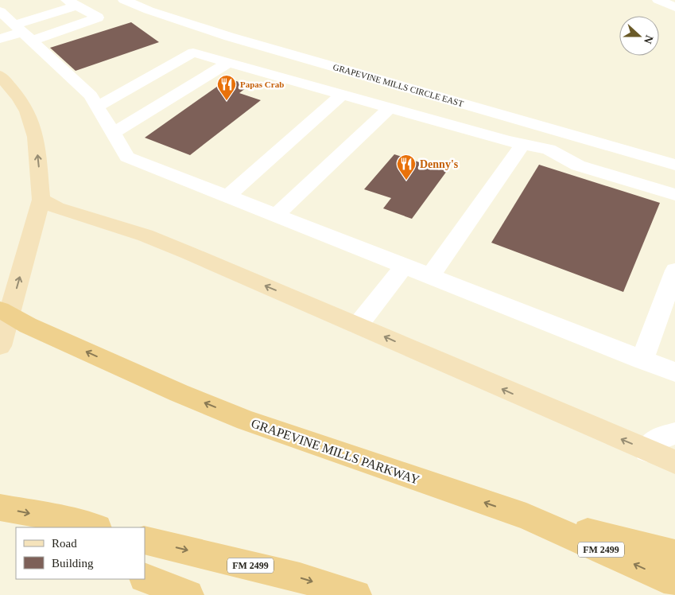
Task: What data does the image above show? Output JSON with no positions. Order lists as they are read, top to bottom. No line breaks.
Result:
{"streets":{"highway":["GRAPEVINE MILLS PARKWAY","FM 2499"],"street":["GRAPEVINE MILLS CIRCLE EAST"]},"places":{"restaurant":["Papas Crab","Denny's"]},"legend":["Road","Building"],"north":"right"}
